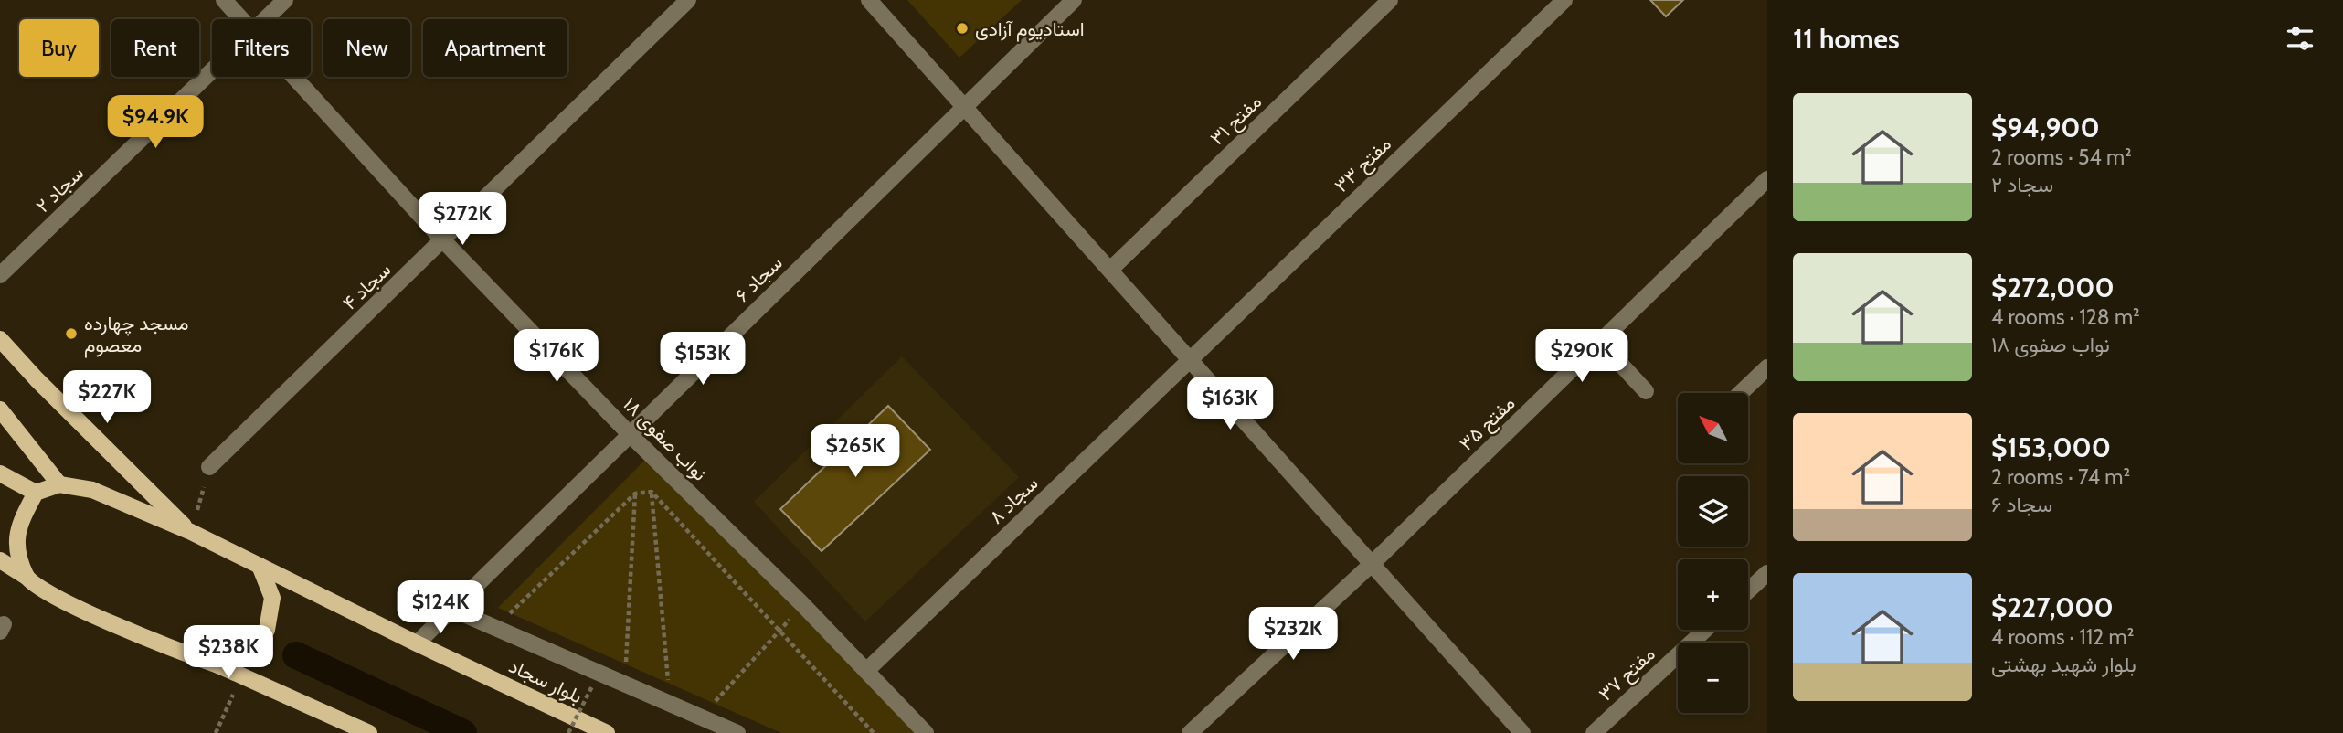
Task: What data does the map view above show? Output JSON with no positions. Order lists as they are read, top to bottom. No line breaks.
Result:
{"streets":{"main road":["بلوار سجاد"],"street":["مفتح ۳۱","مفتح ۳۳","سجاد ۲","سجاد ۶","سجاد ۴","مفتح ۳۵","نواب صفوی ۱۸","سجاد ۸","مفتح ۳۷"]},"crossings":[["مفتح ۳۳","سجاد ۸"],["سجاد ۶","نواب صفوی ۱۸"],["سجاد ۶","بلوار سجاد"],["سجاد ۴","نواب صفوی ۱۸"],["نواب صفوی ۱۸","سجاد ۸"]],"places":["استادیوم آزادی","مسجد چهارده معصوم"],"north":"top left","page":{"heading":"11 homes","chip":["Buy","Rent","Filters","New","Apartment"],"list":[{"name":"$94,900","note":"2 rooms · 54 m² · سجاد ۲"},{"name":"$272,000","note":"4 rooms · 128 m² · نواب صفوی ۱۸"},{"name":"$153,000","note":"2 rooms · 74 m² · سجاد ۶"},{"name":"$227,000","note":"4 rooms · 112 m² · بلوار شهید بهشتی"}],"price":["$94.9K","$272K","$176K","$290K","$153K","$227K","$163K","$265K","$124K","$232K","$238K"],"map_buttons":["+","−"]}}
